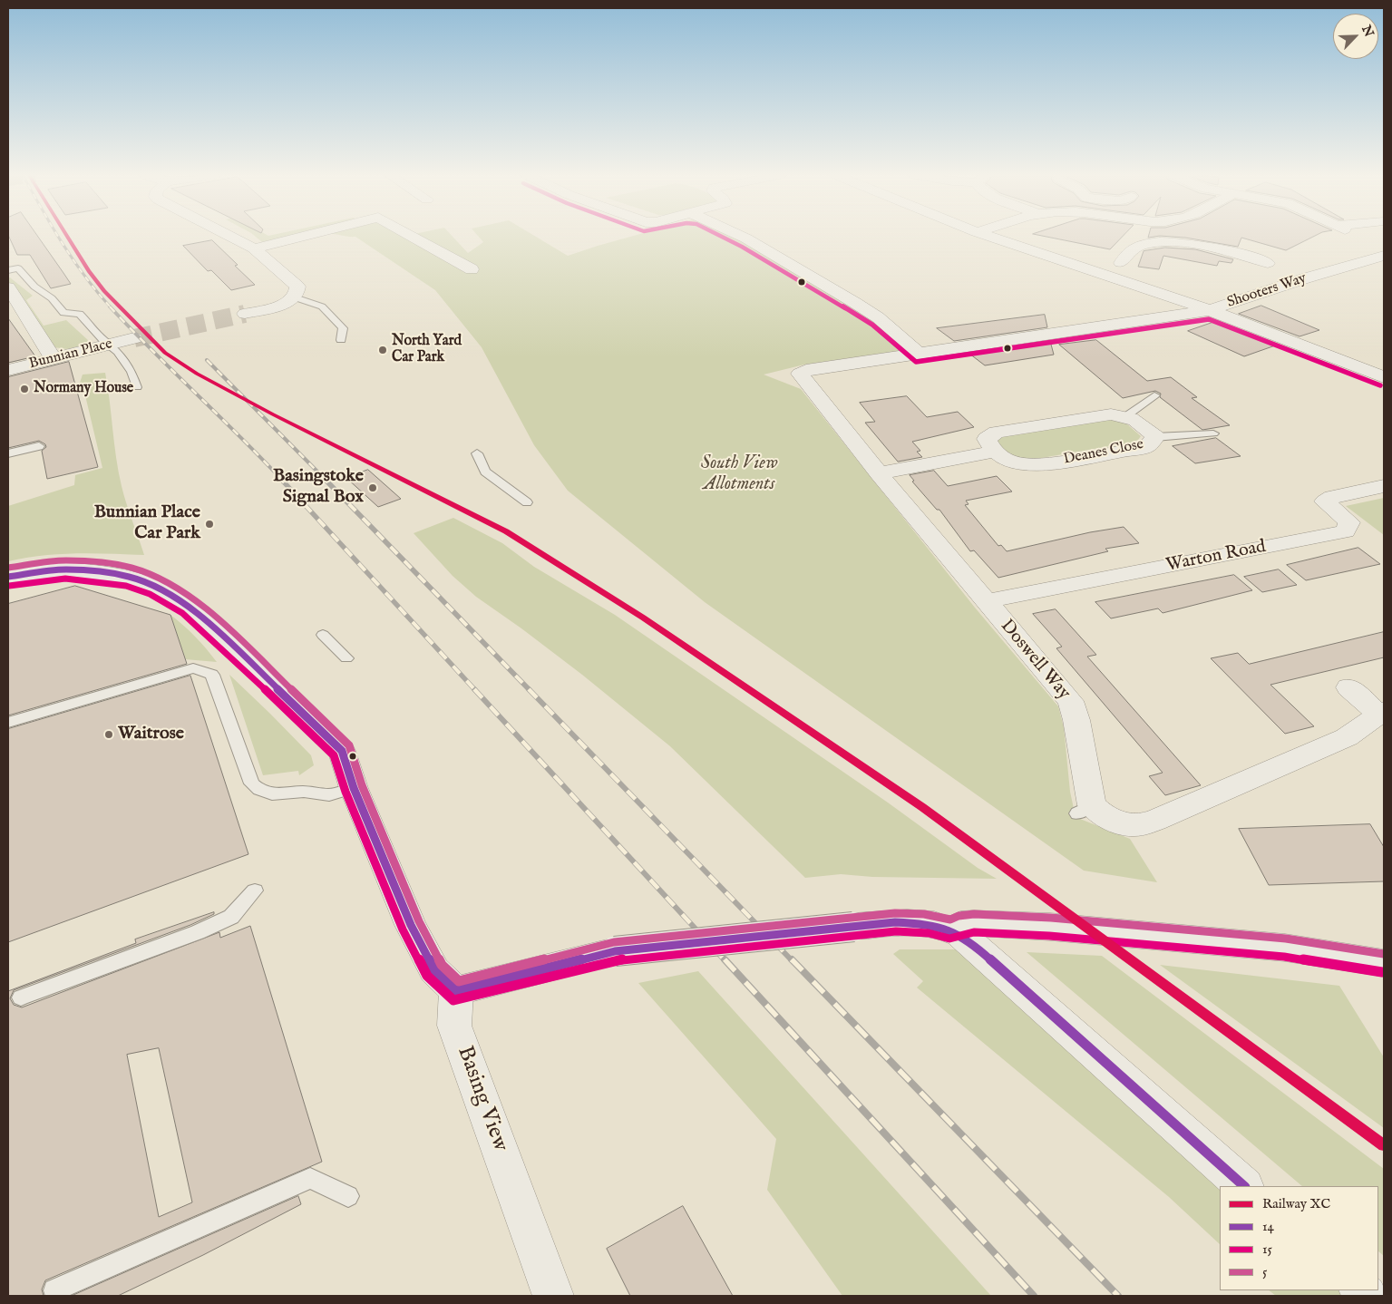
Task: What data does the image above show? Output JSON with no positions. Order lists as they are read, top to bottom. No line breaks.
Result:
{"streets":{"street":["Shooters Way","Bunnian Place","Deanes Close","Warton Road","Doswell Way","Basing View"]},"crossings":[["Shooters Way","Doswell Way"],["Warton Road","Doswell Way"]],"parks":["South View Allotments"],"places":["North Yard Car Park","Normany House","Basingstoke Signal Box","Bunnian Place Car Park","Waitrose"],"lines":["rail line XC","transit line 15","transit line 5","transit line 14"],"legend":["Railway XC","14","15","5"],"north":"top right"}
